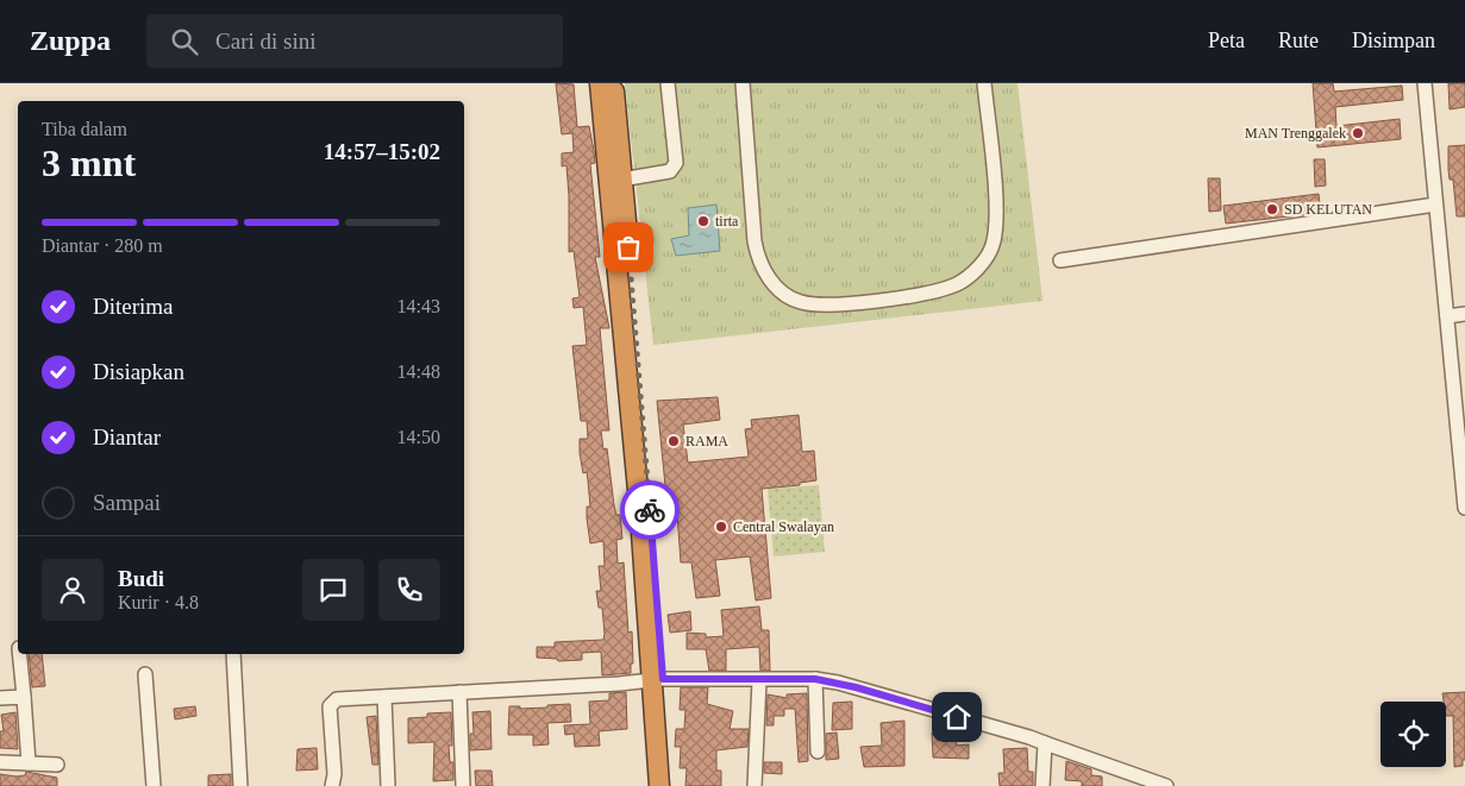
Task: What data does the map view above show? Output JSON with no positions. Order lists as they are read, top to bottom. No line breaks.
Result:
{"places":["MAN Trenggalek","SD KELUTAN","tirta","RAMA","Central Swalayan"],"page":{"header":"Zuppa","search":"Cari di sini","nav":["Peta","Rute","Disimpan"],"heading":["3 mnt","Tiba dalam","14:57–15:02"],"panel":["Budi","Kurir · 4.8"],"bar":"Diantar · 280 m","list":[["Diterima","14:43"],["Disiapkan","14:48"],["Diantar","14:50"],"Sampai"]}}
